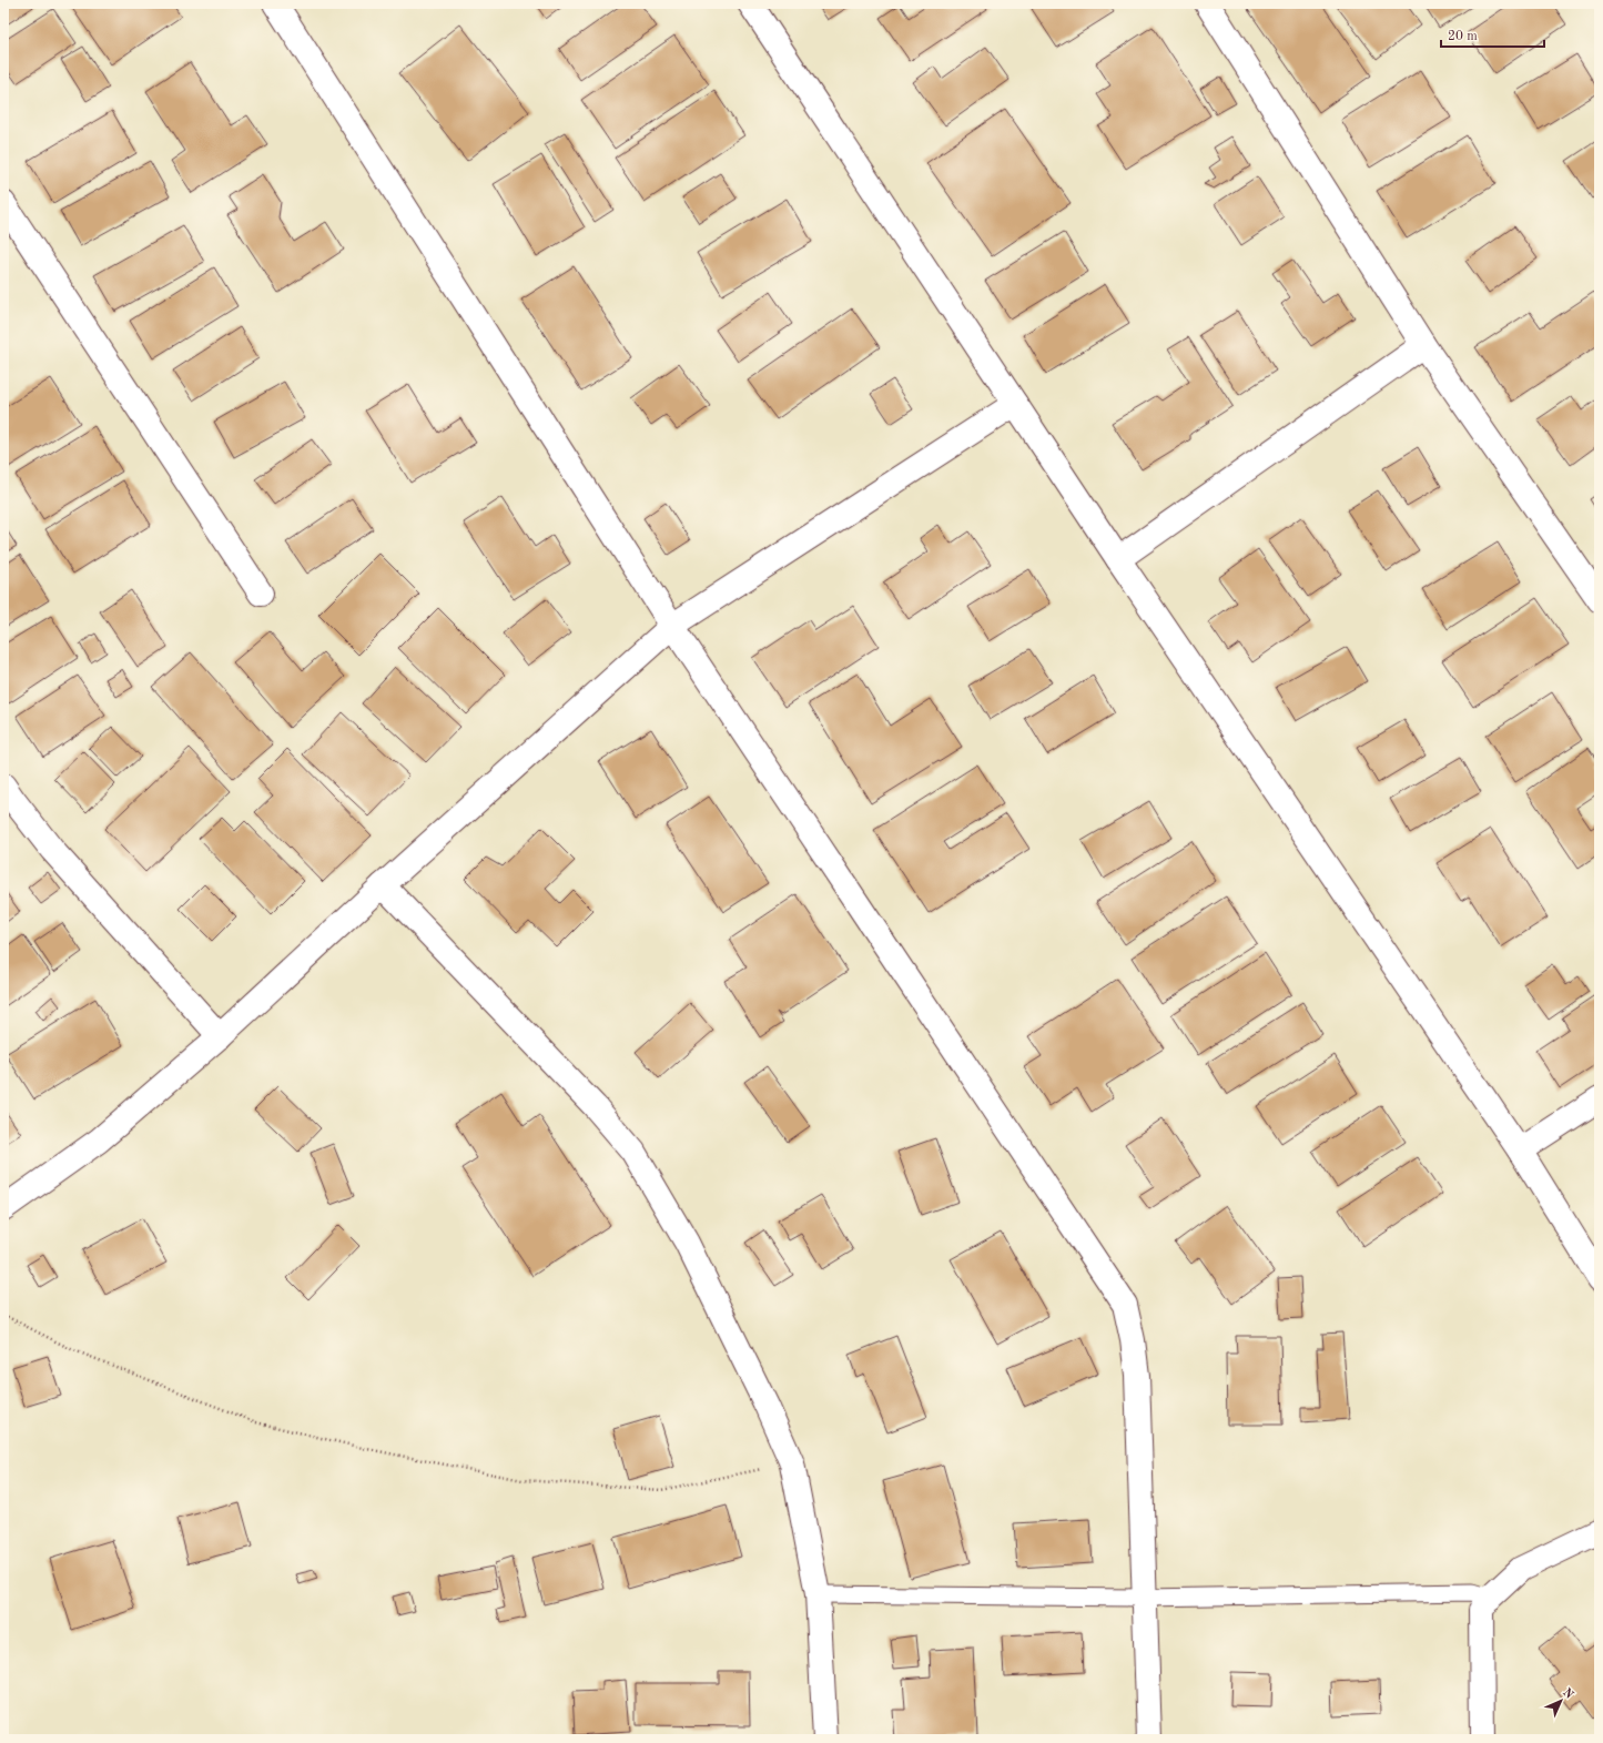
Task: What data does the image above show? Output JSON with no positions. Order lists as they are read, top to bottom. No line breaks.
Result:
{"scale_bar":"20 m","north":"top right"}
